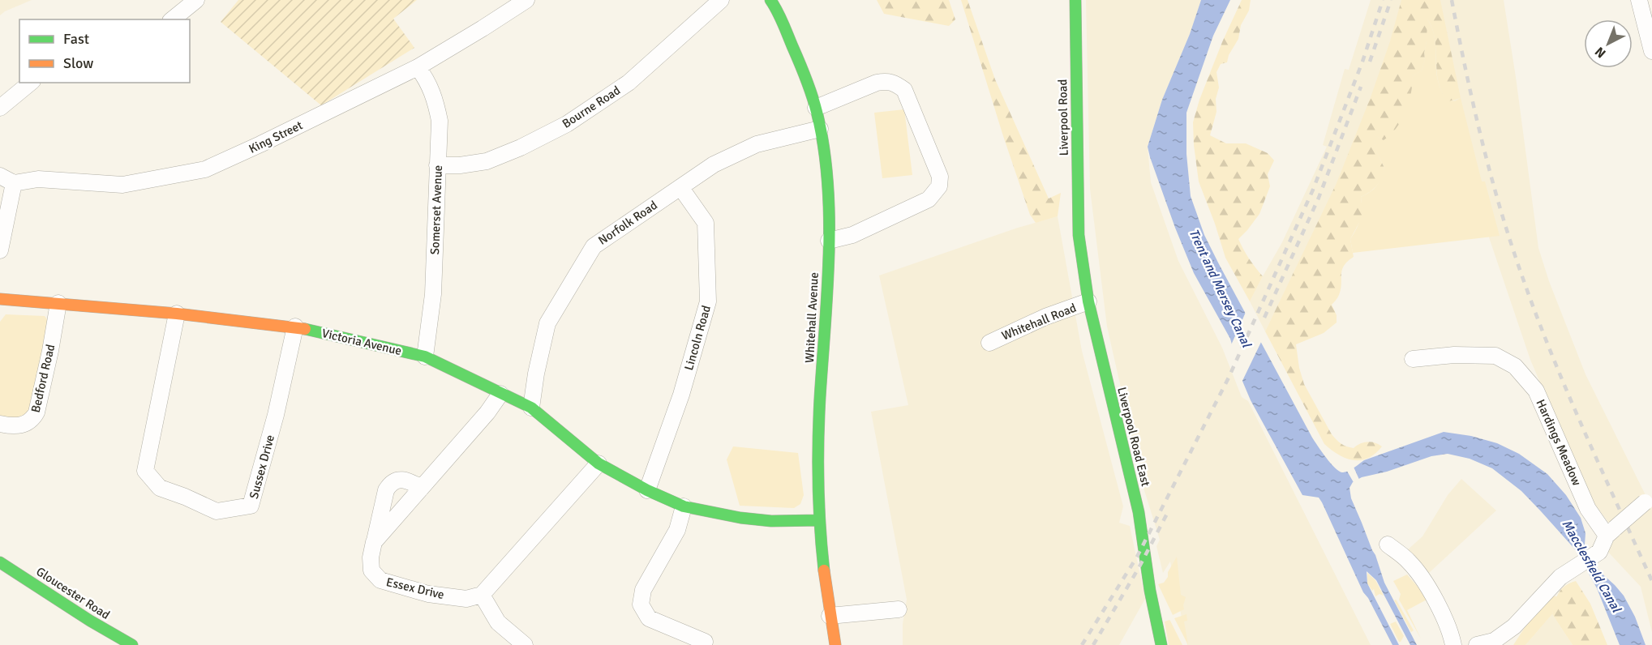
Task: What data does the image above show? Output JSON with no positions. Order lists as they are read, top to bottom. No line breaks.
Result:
{"streets":{"street":["Bourne Road","Liverpool Road","King Street","Somerset Avenue","Norfolk Road","Whitehall Avenue","Whitehall Road","Lincoln Road","Victoria Avenue","Bedford Road","Liverpool Road East","Hardings Meadow","Sussex Drive","Essex Drive","Gloucester Road"]},"crossings":[["Bourne Road","Somerset Avenue"],["Liverpool Road","Liverpool Road East"],["King Street","Somerset Avenue"],["Somerset Avenue","Victoria Avenue"],["Norfolk Road","Whitehall Avenue"],["Norfolk Road","Lincoln Road"],["Norfolk Road","Victoria Avenue"],["Whitehall Avenue","Victoria Avenue"],["Whitehall Road","Liverpool Road East"],["Lincoln Road","Victoria Avenue"],["Victoria Avenue","Bedford Road"],["Victoria Avenue","Sussex Drive"]],"water":["Trent and Mersey Canal","Macclesfield Canal"],"legend":["Fast","Slow"],"north":"bottom left"}
